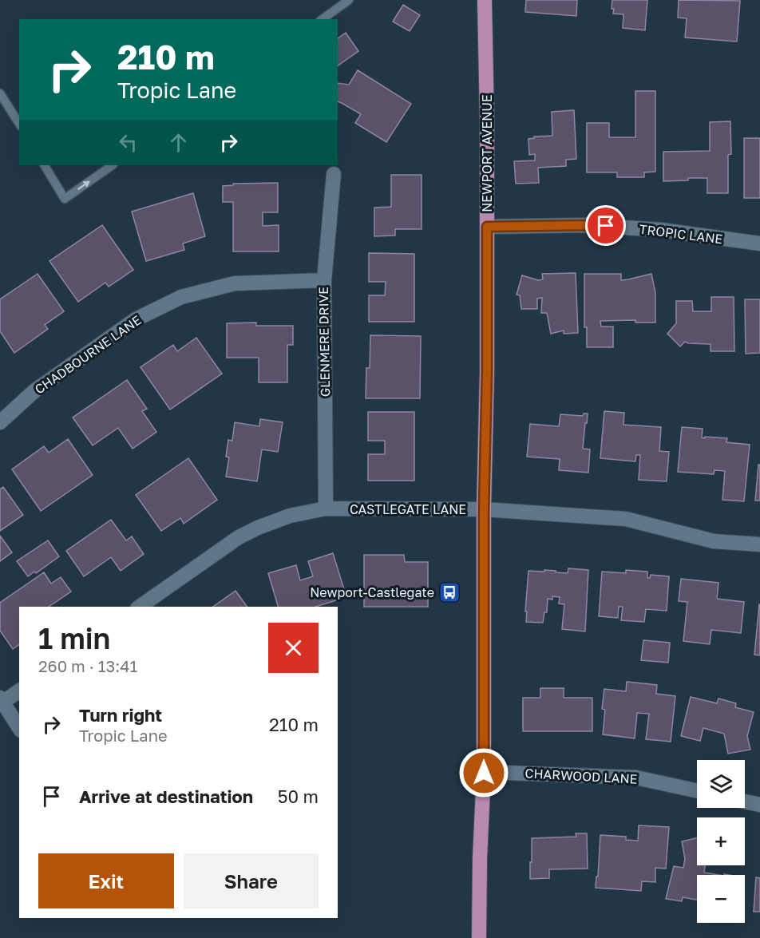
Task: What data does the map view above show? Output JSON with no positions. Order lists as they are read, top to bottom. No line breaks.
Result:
{"streets":{"main road":["NEWPORT AVENUE"],"street":["TROPIC LANE","GLENMERE DRIVE","CHADBOURNE LANE","CASTLEGATE LANE","CHARWOOD LANE"]},"crossings":[["NEWPORT AVENUE","TROPIC LANE"],["NEWPORT AVENUE","CASTLEGATE LANE"],["NEWPORT AVENUE","CHARWOOD LANE"],["GLENMERE DRIVE","CHADBOURNE LANE"],["GLENMERE DRIVE","CASTLEGATE LANE"]],"places":{"bus stop":["Newport-Castlegate"]},"page":{"turn":["210 m","Tropic Lane"],"heading":["1 min","260 m · 13:41"],"list":[{"name":"Turn right","note":"Tropic Lane","value":"210 m"},{"name":"Arrive at destination","value":"50 m"}],"map_buttons":["+","−"],"buttons":["Exit","Share"]}}
